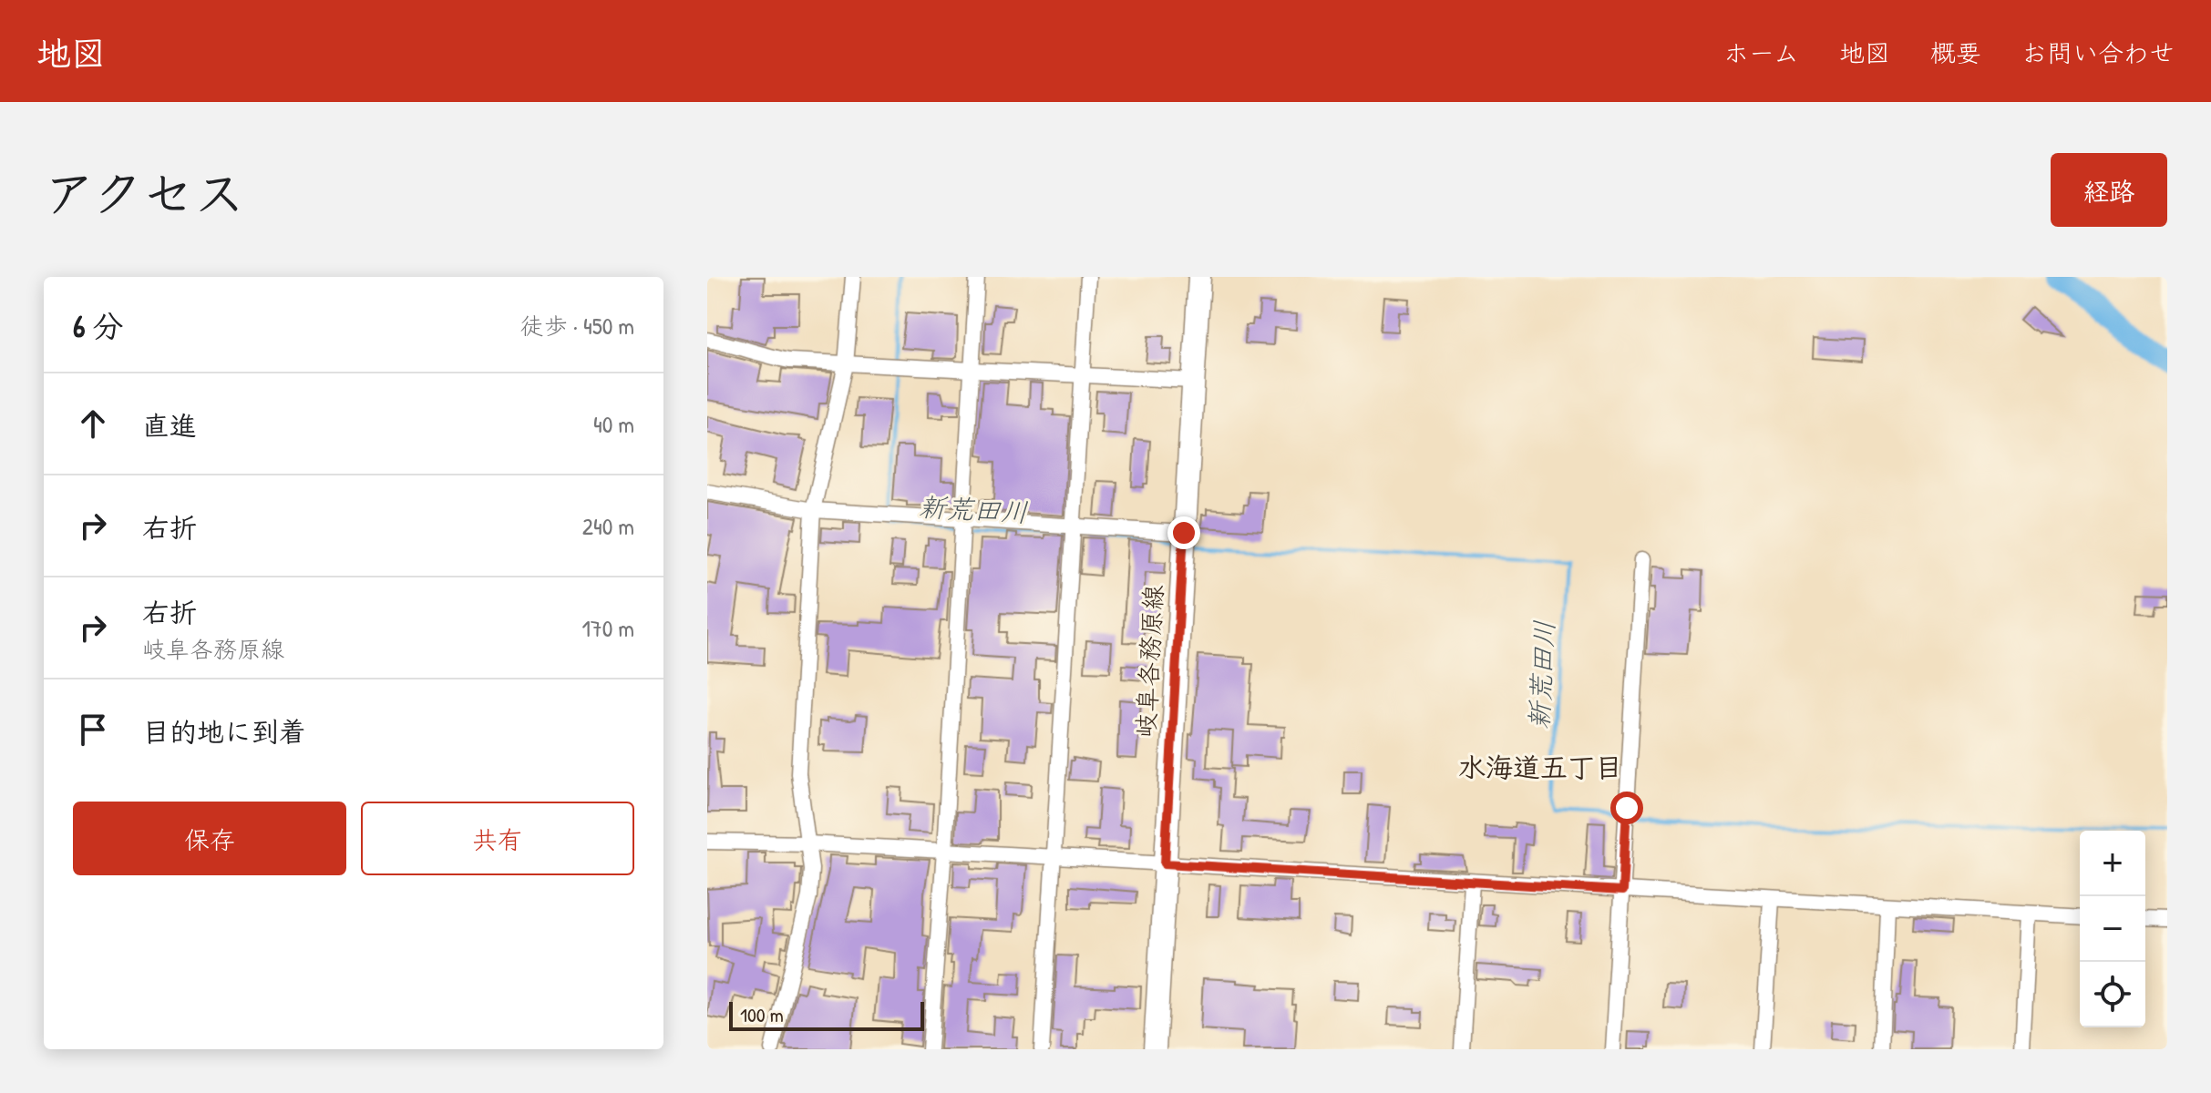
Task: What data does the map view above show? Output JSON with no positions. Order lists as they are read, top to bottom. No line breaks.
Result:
{"streets":{"main road":["岐阜各務原線"]},"districts":["水海道五丁目"],"water":["新荒田川"],"scale_bar":"100 m","page":{"header":"地図","nav":["ホーム","地図","概要","お問い合わせ"],"title":"アクセス","buttons":["経路",["保存","共有"]],"heading":["6 分","徒歩 · 450 m"],"list":[["直進","40 m"],["右折","240 m"],["右折","岐阜各務原線","170 m"],"目的地に到着"],"map_buttons":["+","−"],"scale":"100 m"}}
